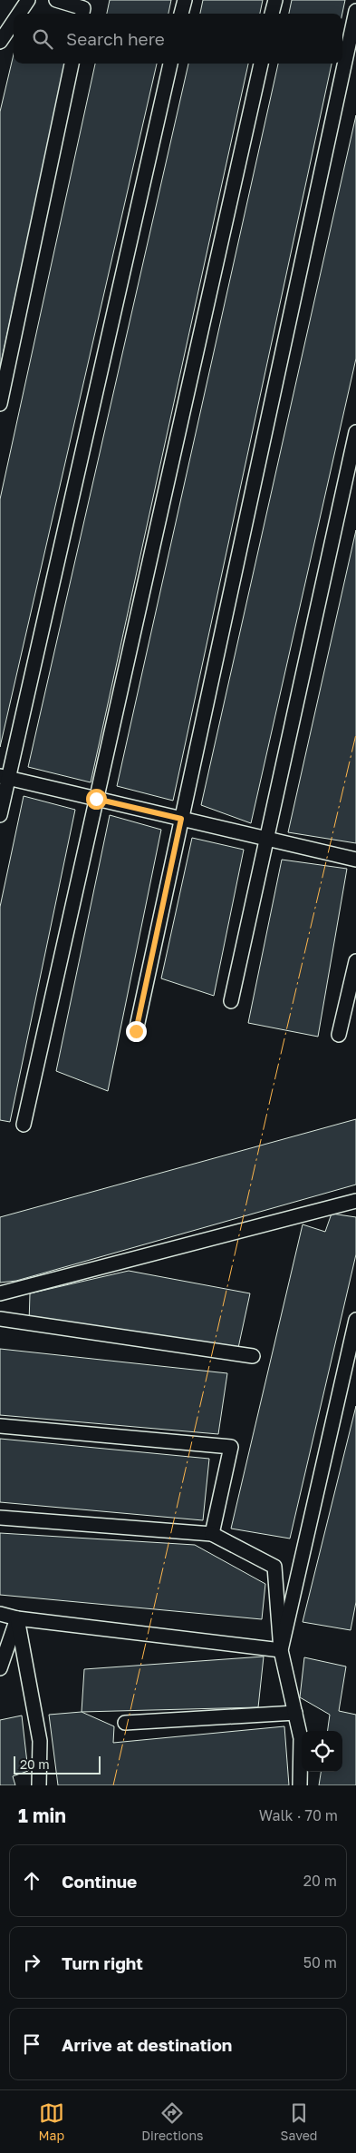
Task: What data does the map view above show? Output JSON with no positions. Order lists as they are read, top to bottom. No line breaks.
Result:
{"scale_bar":"20 m","page":{"search":"Search here","scale":"20 m","heading":["1 min","Walk · 70 m"],"list":[["Continue","20 m"],["Turn right","50 m"],"Arrive at destination"],"nav":["Map","Directions","Saved"]}}
